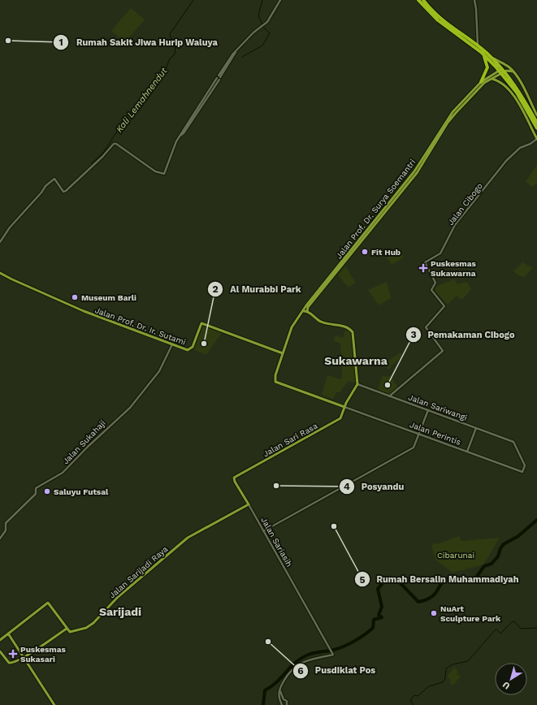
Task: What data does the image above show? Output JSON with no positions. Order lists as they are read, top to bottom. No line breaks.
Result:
{"streets":{"main road":["Jalan Cibogo","Jalan Prof. Dr. Surya Soemantri","Jalan Prof. Dr. Ir. Sutami","Jalan Sari Rasa","Jalan Sariasih","Jalan Sarijadi Raya"],"street":["Jalan Sariwangi","Jalan Perintis","Jalan Sukahaji"]},"crossings":[["Jalan Cibogo","Jalan Prof. Dr. Surya Soemantri"],["Jalan Cibogo","Jalan Sariwangi"],["Jalan Prof. Dr. Surya Soemantri","Jalan Prof. Dr. Ir. Sutami"],["Jalan Prof. Dr. Surya Soemantri","Jalan Perintis"],["Jalan Prof. Dr. Surya Soemantri","Jalan Sari Rasa"],["Jalan Prof. Dr. Ir. Sutami","Jalan Sukahaji"],["Jalan Sariwangi","Jalan Perintis"],["Jalan Sariwangi","Jalan Sari Rasa"],["Jalan Perintis","Jalan Sari Rasa"],["Jalan Sari Rasa","Jalan Sariasih"],["Jalan Sariasih","Jalan Sarijadi Raya"]],"districts":["Sukawarna","Sarijadi"],"water":["Kali Lemahnendut"],"parks":["Cibarunai"],"places":{"other":["Rumah Sakit Jiwa Hurip Waluya","Fit Hub","Museum Barli","Al Murabbi Park","Pemakaman Cibogo","Posyandu","Saluyu Futsal","Rumah Bersalin Muhammadiyah","NuArt Sculpture Park","Pusdiklat Pos"],"health":["Puskesmas Sukawarna","Puskesmas Sukasari"]},"north":"bottom left"}
